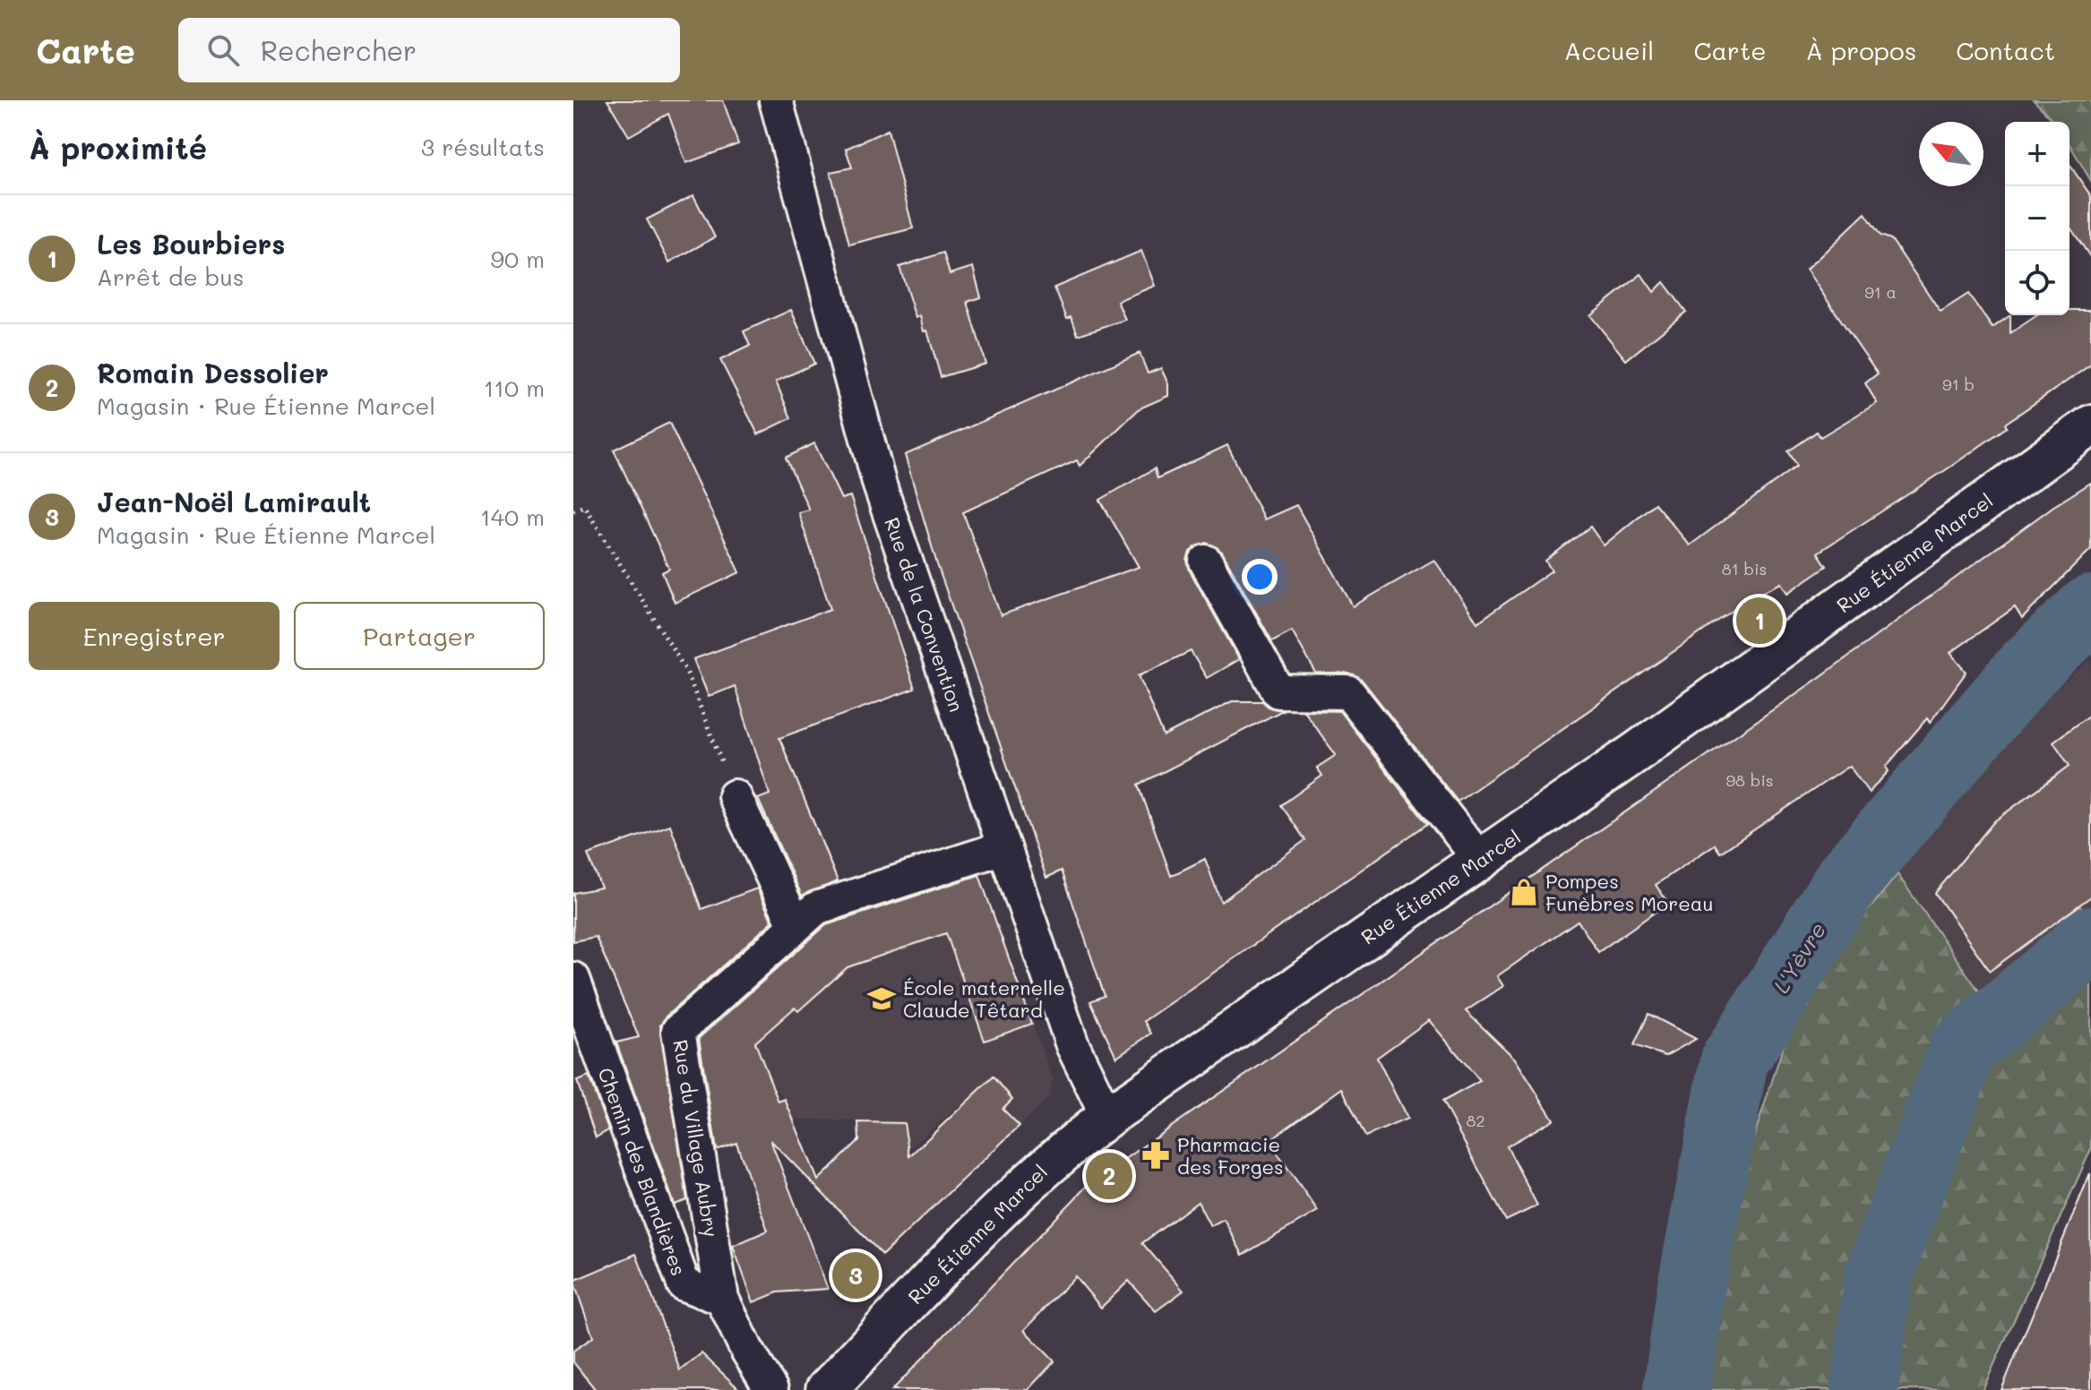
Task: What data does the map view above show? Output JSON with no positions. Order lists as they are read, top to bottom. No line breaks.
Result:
{"streets":{"main road":["Rue Étienne Marcel"],"street":["Rue de la Convention","Rue du Village Aubry","Chemin des Blandières"]},"crossings":[["Rue Étienne Marcel","Rue de la Convention"],["Rue de la Convention","Rue du Village Aubry"],["Rue du Village Aubry","Chemin des Blandières"]],"water":["L'Yèvre"],"places":{"shop":["Pompes Funèbres Moreau"],"school or university":["École maternelle Claude Têtard"],"pharmacy":["Pharmacie des Forges"]},"house_numbers":["91 a","91 b","81 bis","98 bis","82"],"north":"top left","page":{"header":"Carte","search":"Rechercher","nav":["Accueil","Carte","À propos","Contact"],"heading":["À proximité","3 résultats"],"map_buttons":["+","−"],"list":[{"mark":"1","name":"Les Bourbiers","note":"Arrêt de bus","value":"90 m"},{"mark":"2","name":"Romain Dessolier","note":"Magasin · Rue Étienne Marcel","value":"110 m"},{"mark":"3","name":"Jean-Noël Lamirault","note":"Magasin · Rue Étienne Marcel","value":"140 m"}],"buttons":["Enregistrer","Partager"],"pins":["1","2","3"]}}
